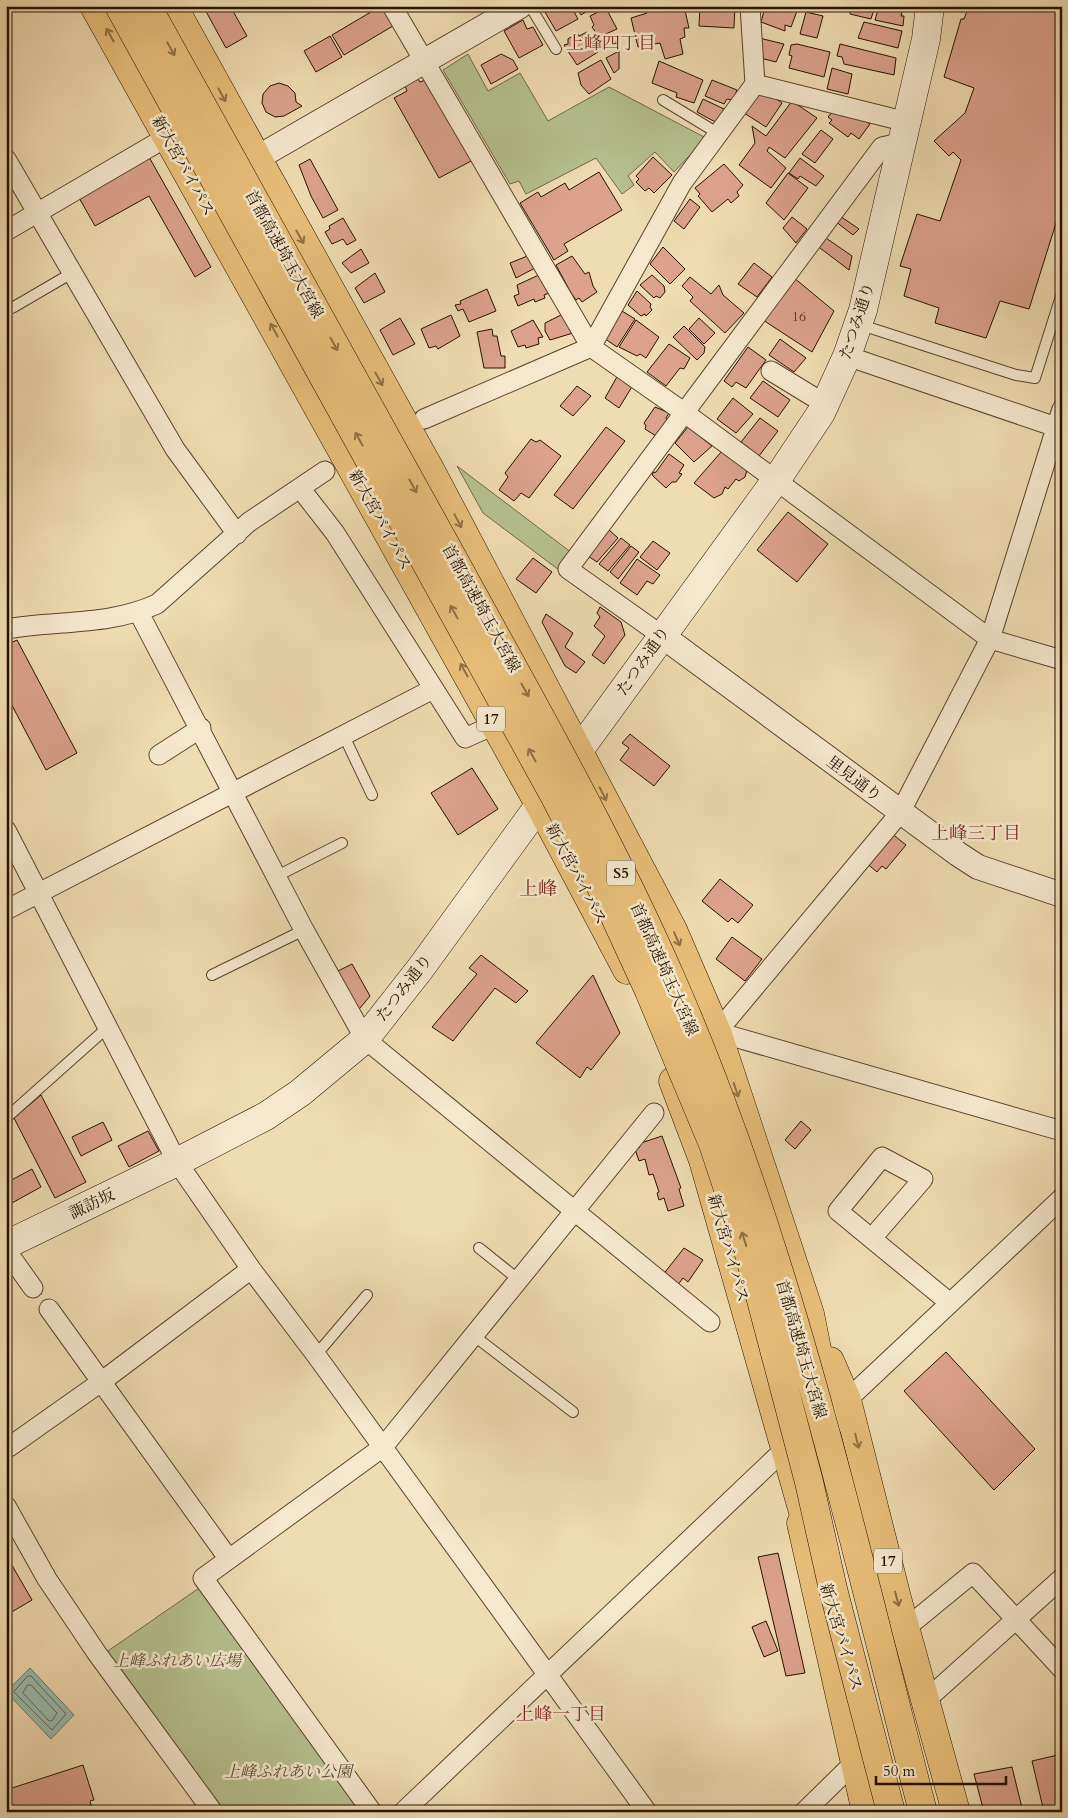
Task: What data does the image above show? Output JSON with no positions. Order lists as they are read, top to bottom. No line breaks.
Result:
{"streets":{"highway":["新大宮バイパス","首都高速埼玉大宮線","17","S5"],"main road":["たつみ通り","諏訪坂"],"street":["里見通り"]},"crossings":[["新大宮バイパス","首都高速埼玉大宮線"],["新大宮バイパス","たつみ通り"],["新大宮バイパス","17"],["首都高速埼玉大宮線","17"],["たつみ通り","17"],["たつみ通り","里見通り"],["たつみ通り","諏訪坂"]],"districts":["上峰四丁目","上峰三丁目","上峰","上峰一丁目"],"parks":["上峰ふれあい広場","上峰ふれあい公園"],"house_numbers":["16"],"scale_bar":"50 m"}
